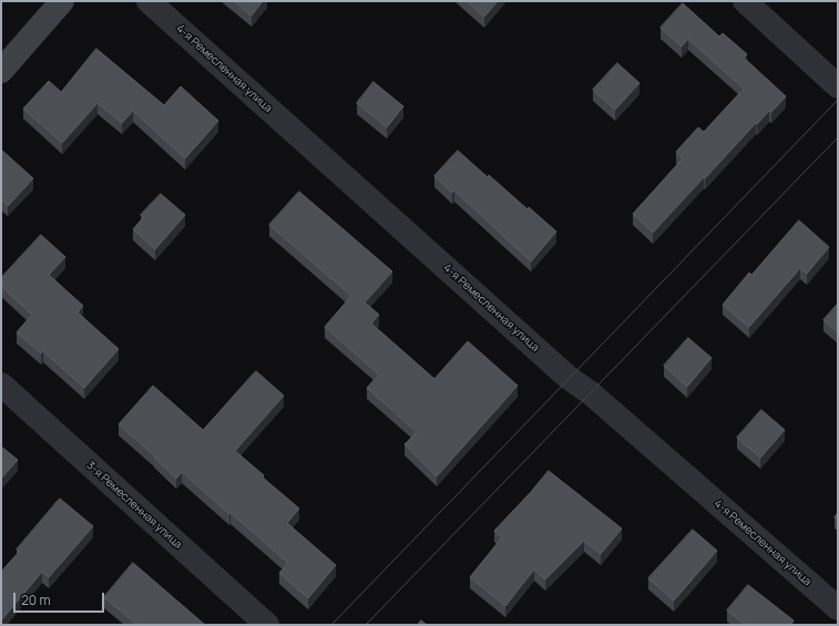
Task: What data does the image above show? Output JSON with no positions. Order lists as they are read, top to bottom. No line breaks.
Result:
{"streets":{"street":["4-я Ремесленная улица","3-я Ремесленная улица"]},"scale_bar":"20 m"}
